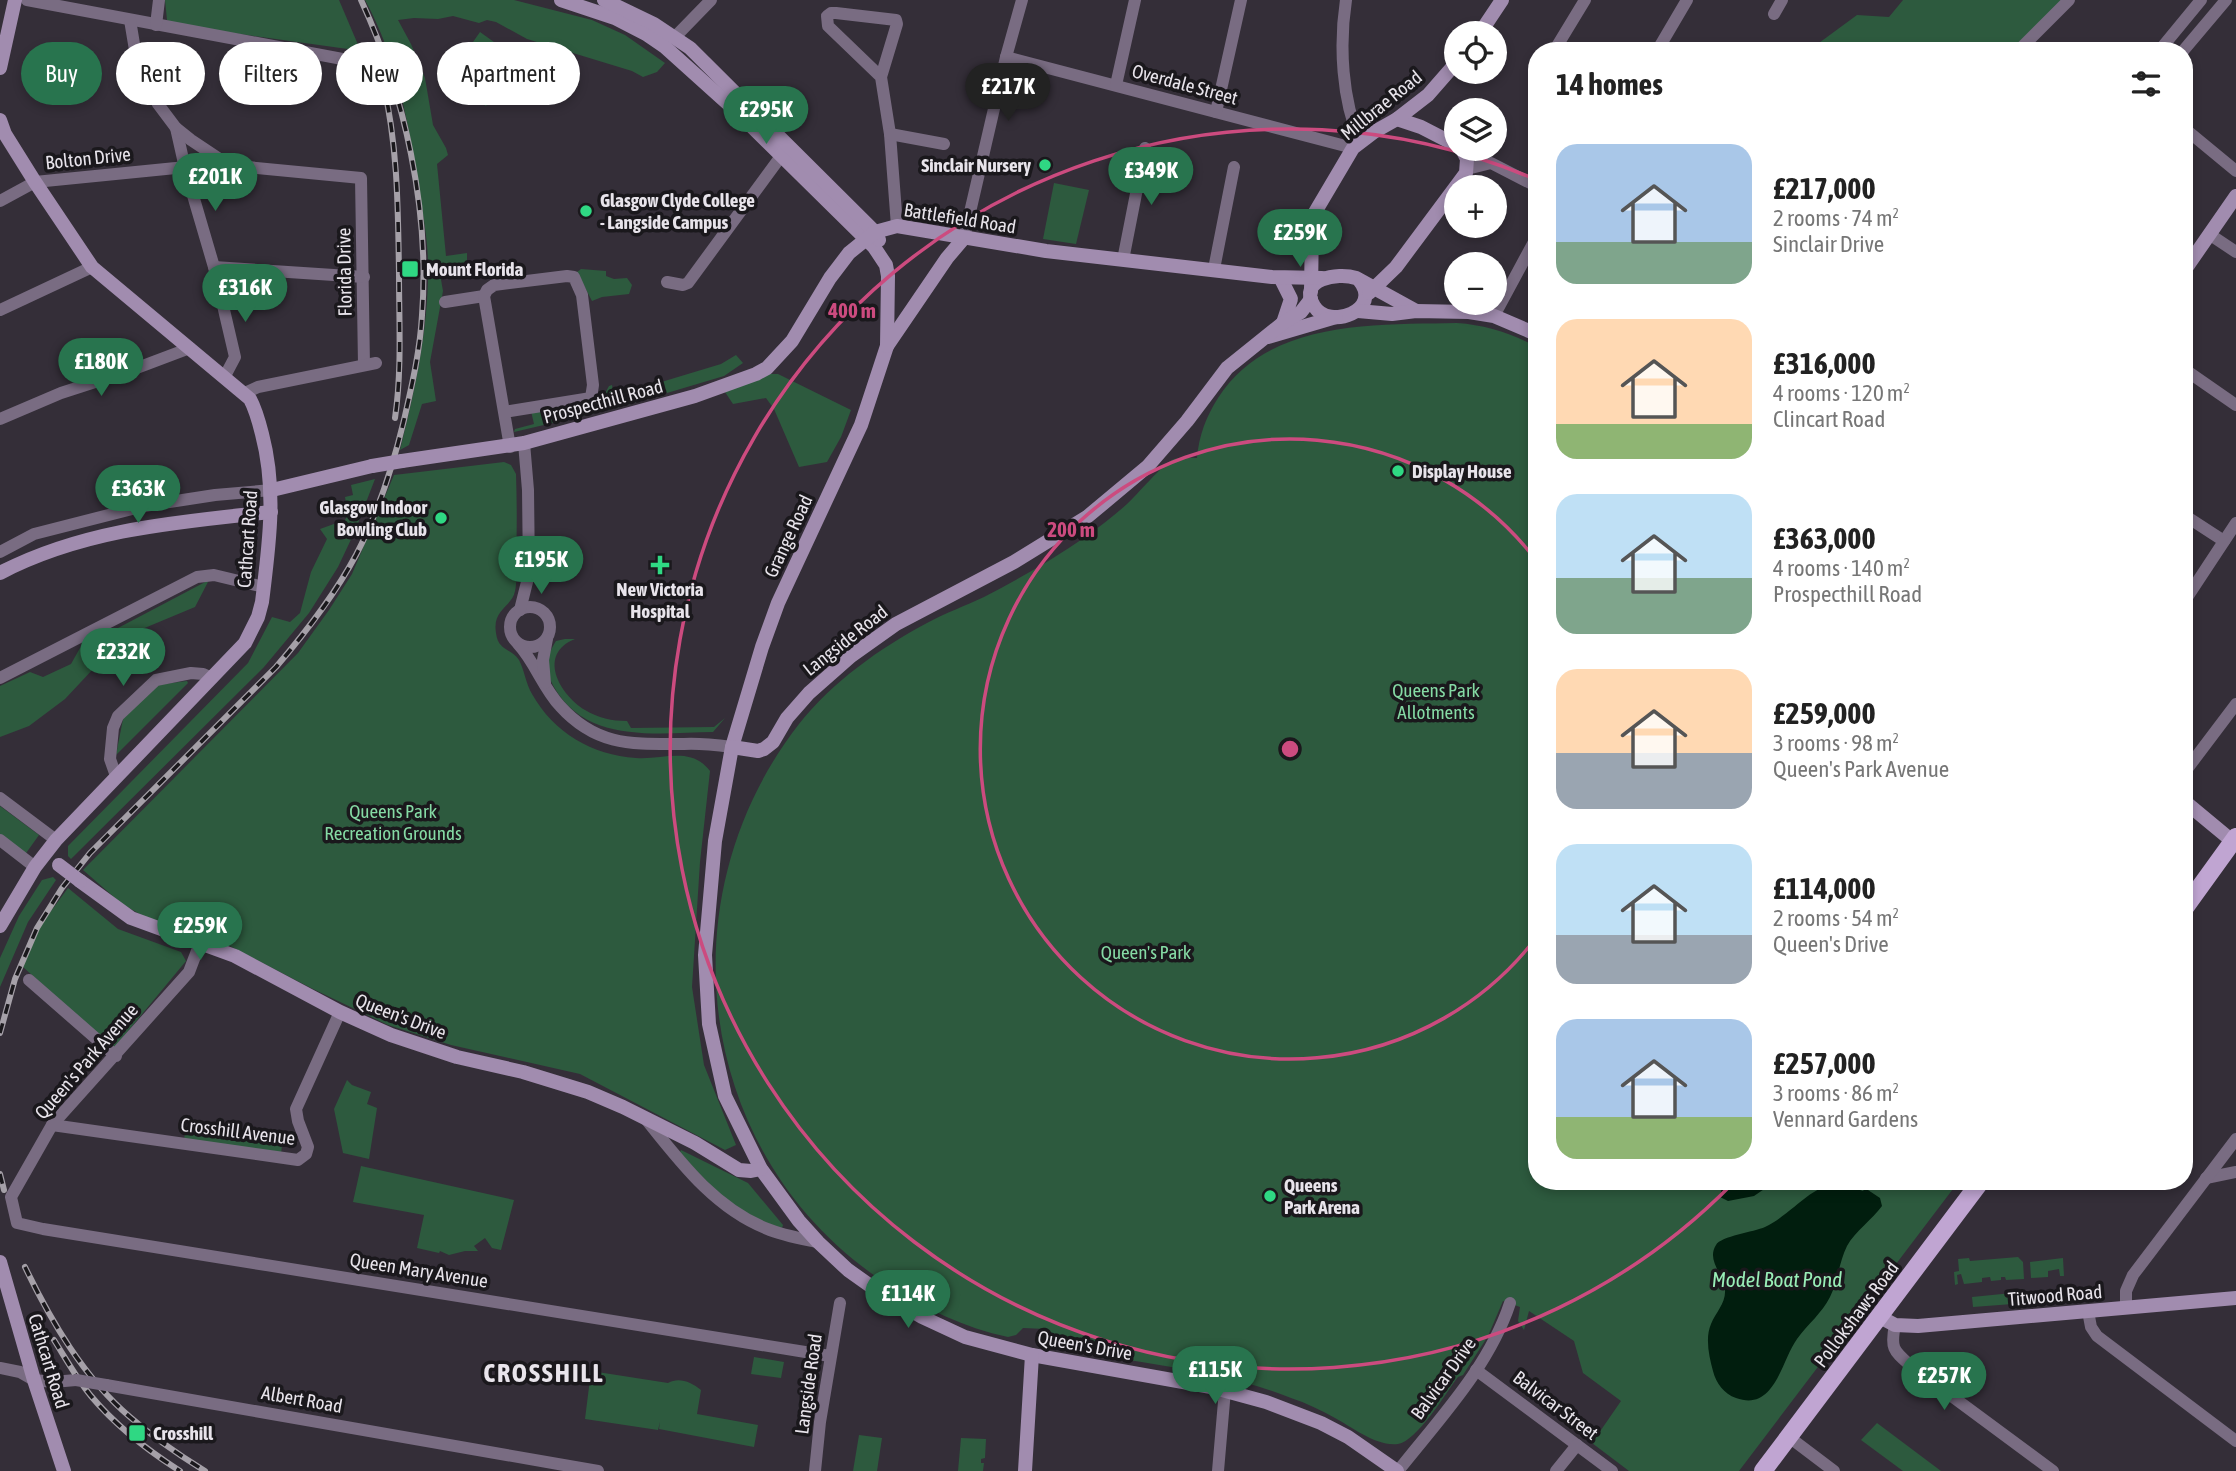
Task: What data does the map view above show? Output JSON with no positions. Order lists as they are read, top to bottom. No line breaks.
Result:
{"streets":{"main road":["Pollokshaws Road"],"street":["Overdale Street","Millbrae Road","Bolton Drive","Battlefield Road","Florida Drive","Prospecthill Road","Grange Road","Cathcart Road","Langside Road","Queen's Drive","Queen's Park Avenue","Crosshill Avenue","Queen Mary Avenue","Titwood Road","Balvicar Drive","Albert Road","Balvicar Street"]},"crossings":[["Overdale Street","Millbrae Road"],["Millbrae Road","Battlefield Road"],["Millbrae Road","Langside Road"],["Bolton Drive","Florida Drive"],["Bolton Drive","Cathcart Road"],["Battlefield Road","Prospecthill Road"],["Battlefield Road","Grange Road"],["Battlefield Road","Langside Road"],["Florida Drive","Cathcart Road"],["Prospecthill Road","Grange Road"],["Prospecthill Road","Cathcart Road"],["Grange Road","Langside Road"],["Cathcart Road","Queen's Drive"],["Cathcart Road","Albert Road"],["Langside Road","Queen Mary Avenue"],["Queen's Drive","Queen's Park Avenue"],["Queen's Drive","Crosshill Avenue"],["Queen's Drive","Balvicar Drive"],["Queen's Park Avenue","Crosshill Avenue"],["Queen's Park Avenue","Queen Mary Avenue"],["Titwood Road","Pollokshaws Road"],["Balvicar Drive","Balvicar Street"]],"districts":["CROSSHILL"],"water":["Model Boat Pond"],"parks":["Queens Park Allotments","Queens Park Recreation Grounds","Queen's Park"],"places":{"other":["Sinclair Nursery","Glasgow Clyde College - Langside Campus","Display House","Glasgow Indoor Bowling Club","Queens Park Arena"],"transit":["Mount Florida","Crosshill"],"health":["New Victoria Hospital"]},"page":{"map_buttons":["+","−"],"chip":["Buy","Rent","Filters","New","Apartment"],"heading":"14 homes","price":["£217K","£295K","£349K","£201K","£259K","£316K","£180K","£363K","£195K","£232K","£259K","£114K","£115K","£257K"],"list":[{"name":"£217,000","note":"2 rooms · 74 m² · Sinclair Drive"},{"name":"£316,000","note":"4 rooms · 120 m² · Clincart Road"},{"name":"£363,000","note":"4 rooms · 140 m² · Prospecthill Road"},{"name":"£259,000","note":"3 rooms · 98 m² · Queen's Park Avenue"},{"name":"£114,000","note":"2 rooms · 54 m² · Queen's Drive"},{"name":"£257,000","note":"3 rooms · 86 m² · Vennard Gardens"}]},"rings":["400 m","200 m"]}
